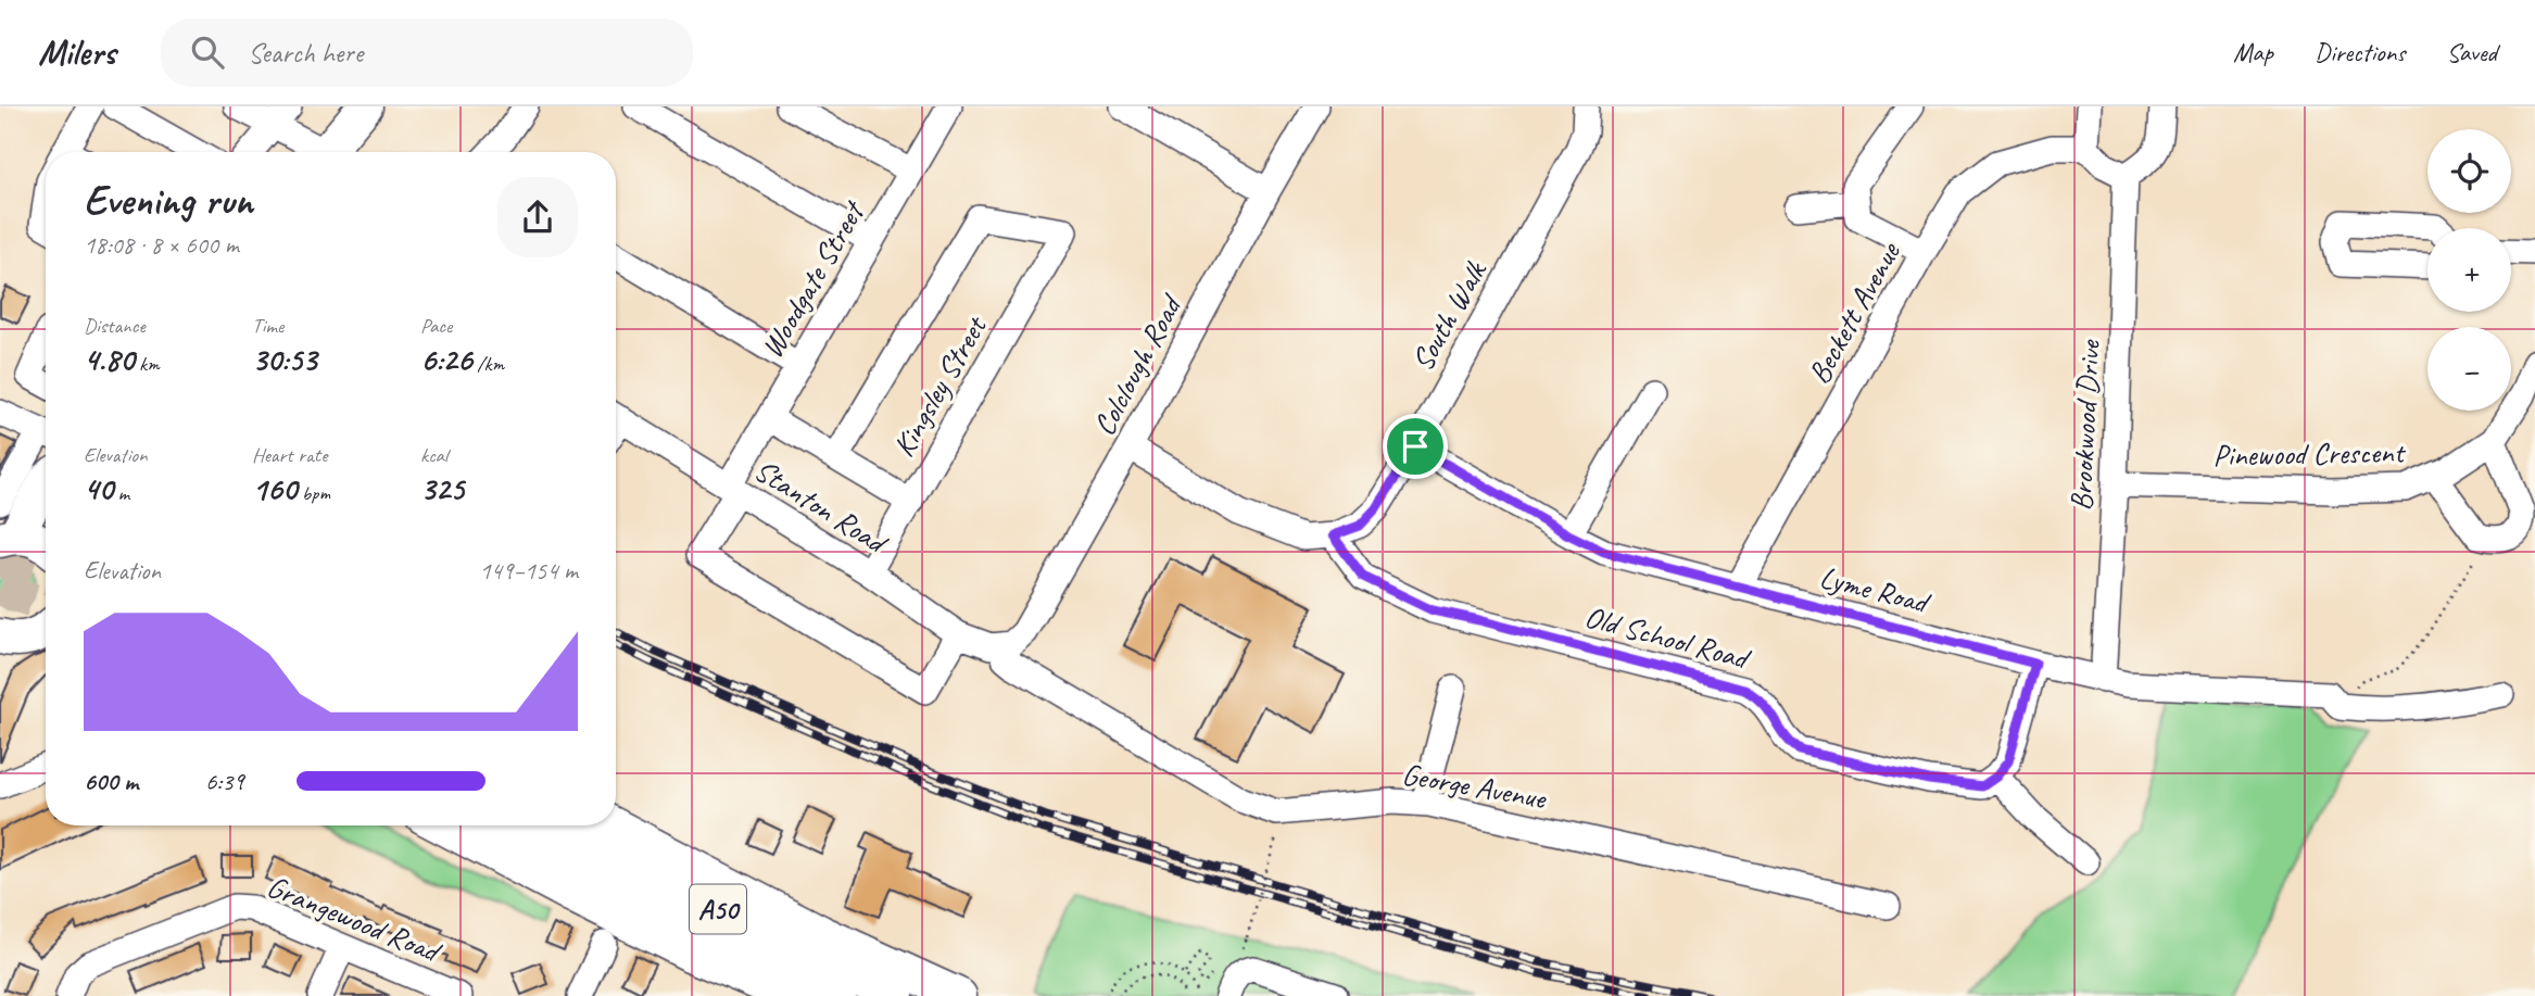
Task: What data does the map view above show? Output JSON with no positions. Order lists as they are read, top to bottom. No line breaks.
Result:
{"streets":{"highway":["A50"],"street":["Woodgate Street","Beckett Avenue","South Walk","Colclough Road","Kingsley Street","Brookwood Drive","Pinewood Crescent","Stanton Road","Lyme Road","Old School Road","George Avenue","Grangewood Road"]},"crossings":[["Woodgate Street","Stanton Road"],["Beckett Avenue","Lyme Road"],["South Walk","Colclough Road"],["South Walk","Lyme Road"],["South Walk","Old School Road"],["Colclough Road","Stanton Road"],["Colclough Road","George Avenue"],["Kingsley Street","Stanton Road"],["Brookwood Drive","Pinewood Crescent"],["Brookwood Drive","Lyme Road"],["Stanton Road","George Avenue"]],"page":{"header":"Milers","search":"Search here","nav":["Map","Directions","Saved"],"map_buttons":["+","−"],"heading":["Evening run","18:08 · 8 × 600 m"],"stats":[["Distance","4.80 km"],["Time","30:53"],["Pace","6:26 /km"],["Elevation","40 m"],["Heart rate","160 bpm"],["kcal","325"]],"chart":["Elevation","149–154 m"],"list":[{"name":"600 m","note":"6:39"}]}}
